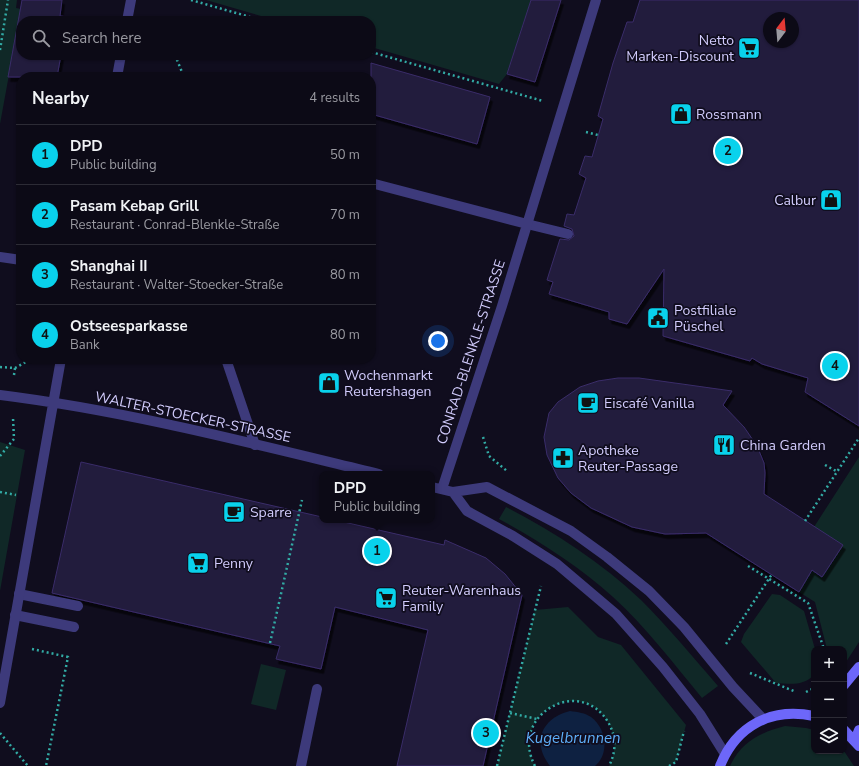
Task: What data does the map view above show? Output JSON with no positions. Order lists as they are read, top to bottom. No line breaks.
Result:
{"streets":{"street":["CONRAD-BLENKLE-STRASSE","WALTER-STOECKER-STRASSE"]},"water":["Kugelbrunnen"],"places":{"supermarket":["Netto Marken-Discount","Penny","Reuter-Warenhaus Family"],"shop":["Rossmann","Calbur","Wochenmarkt Reutershagen"],"public building":["Postfiliale Püschel"],"cafe":["Eiscafé Vanilla","Sparre"],"restaurant":["China Garden"],"pharmacy":["Apotheke Reuter-Passage"]},"north":"top","page":{"search":"Search here","heading":["Nearby","4 results"],"list":[{"mark":"1","name":"DPD","note":"Public building","value":"50 m"},{"mark":"2","name":"Pasam Kebap Grill","note":"Restaurant · Conrad-Blenkle-Straße","value":"70 m"},{"mark":"3","name":"Shanghai II","note":"Restaurant · Walter-Stoecker-Straße","value":"80 m"},{"mark":"4","name":"Ostseesparkasse","note":"Bank","value":"80 m"}],"pins":["2","4","1","3"],"popup":["DPD","Public building"],"map_buttons":["+","−"]}}
